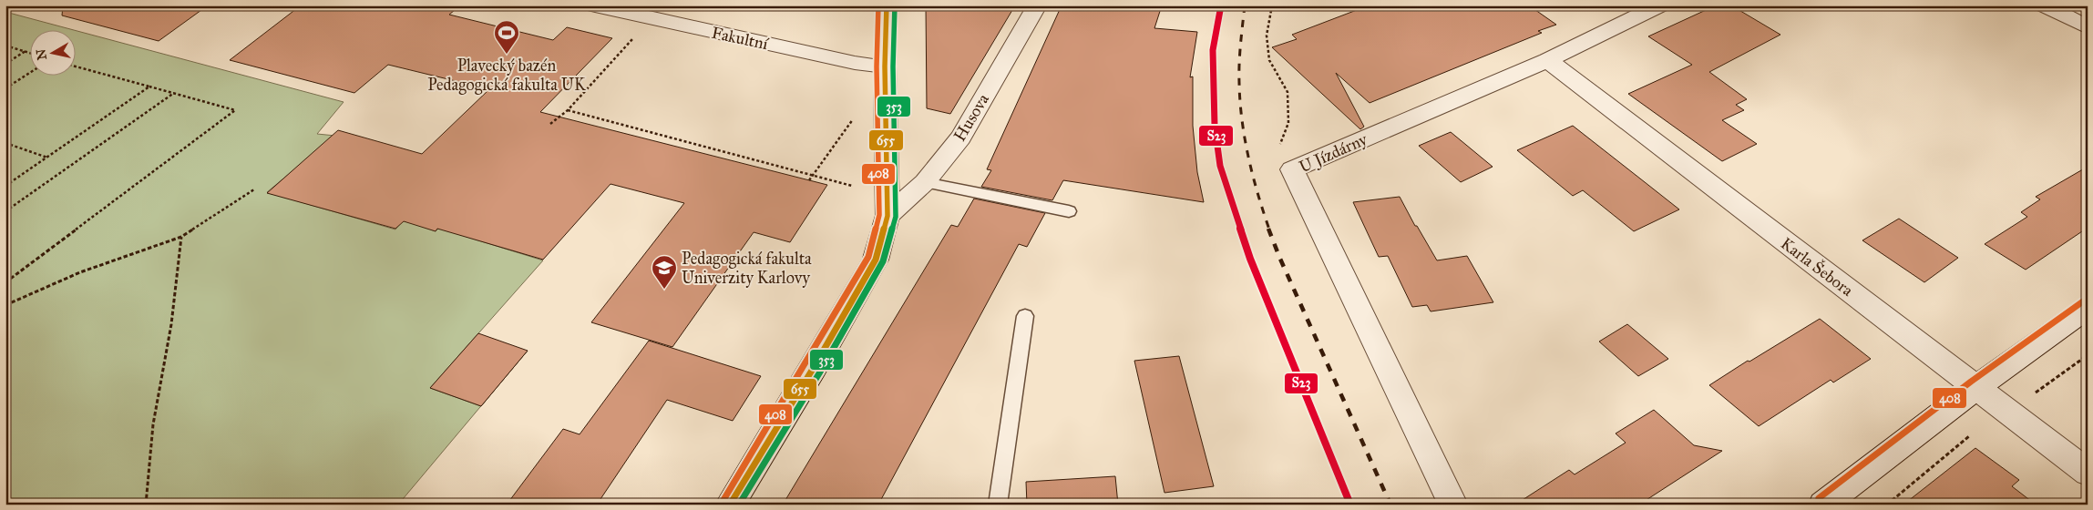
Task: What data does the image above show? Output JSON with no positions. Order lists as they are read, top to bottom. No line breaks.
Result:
{"streets":{"street":["Fakultní","Husova","U Jízdárny","Karla Šebora"]},"crossings":[["U Jízdárny","Karla Šebora"]],"places":{"sports":["Plavecký bazén Pedagogická fakulta UK"],"school or university":["Pedagogická fakulta Univerzity Karlovy"]},"lines":["transit line S23","transit line 655","transit line 353","transit line 408"],"north":"left"}
